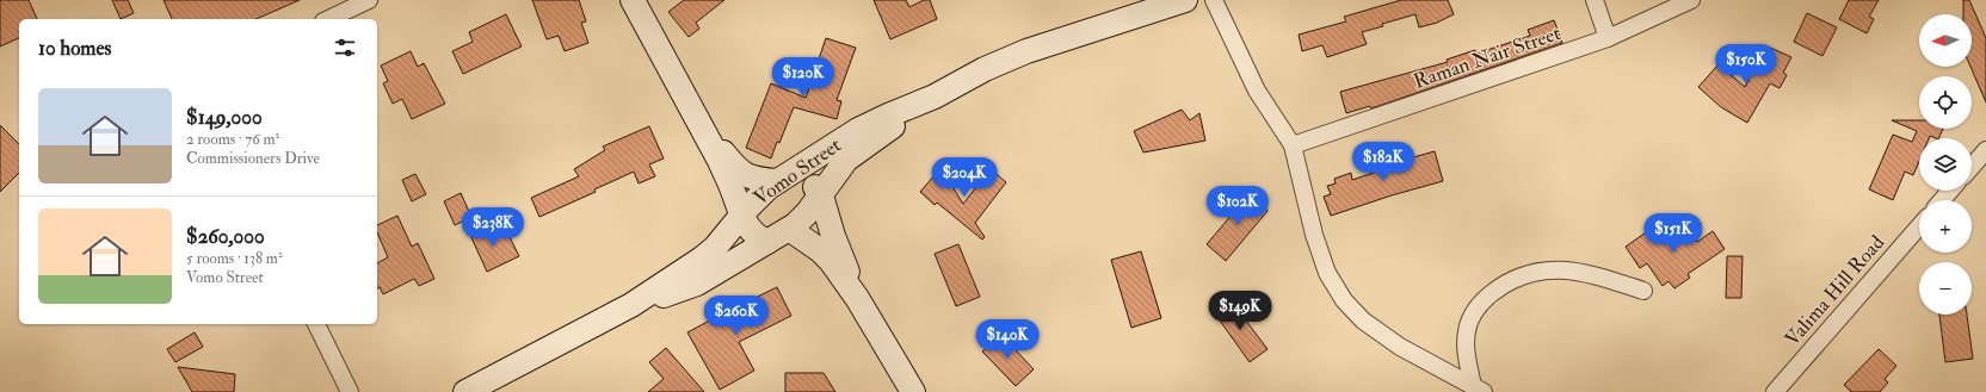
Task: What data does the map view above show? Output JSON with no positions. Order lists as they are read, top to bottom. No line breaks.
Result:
{"streets":{"main road":["Vomo Street"],"street":["Raman Nair Street","Valima Hill Road"]},"north":"left","page":{"map_buttons":["+","−"],"heading":"10 homes","price":["$150K","$120K","$182K","$204K","$102K","$238K","$151K","$149K","$260K","$140K"],"list":[{"name":"$149,000","note":"2 rooms · 76 m² · Commissioners Drive"},{"name":"$260,000","note":"5 rooms · 138 m² · Vomo Street"}]}}
